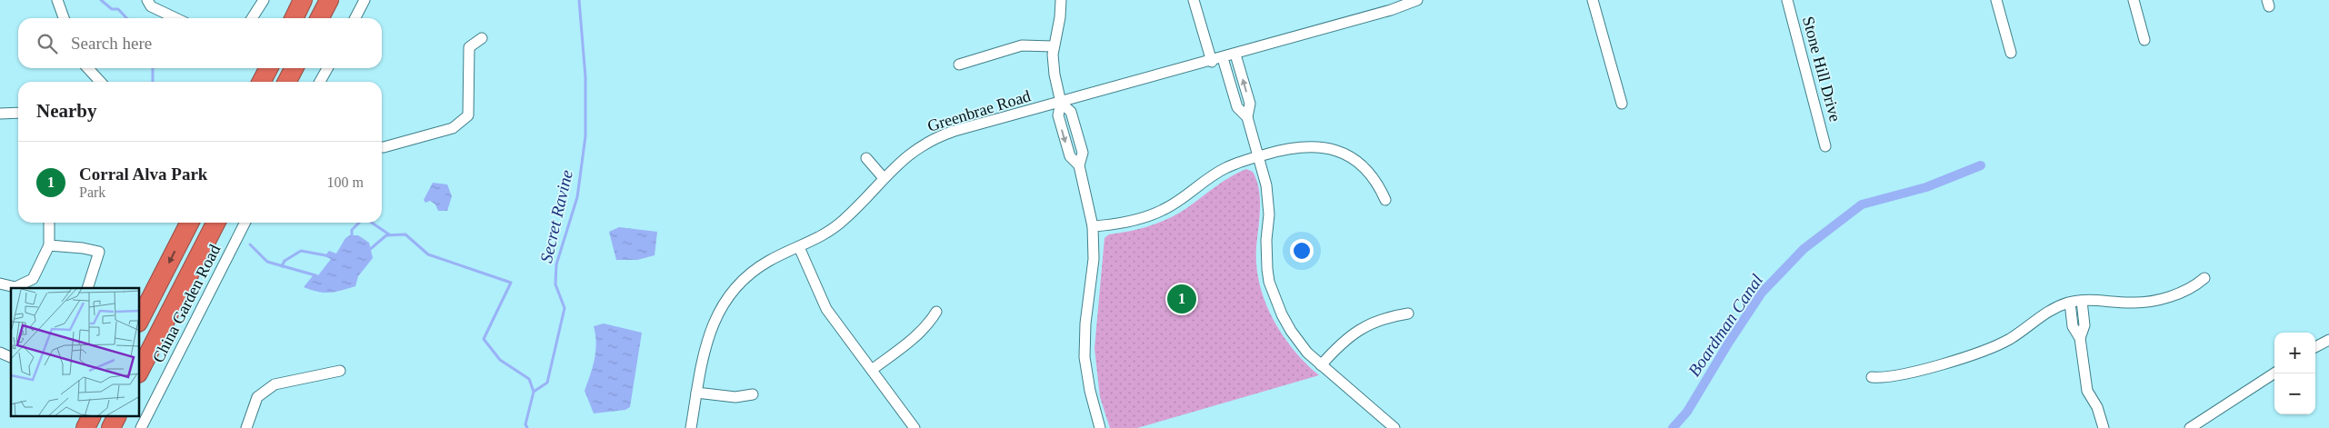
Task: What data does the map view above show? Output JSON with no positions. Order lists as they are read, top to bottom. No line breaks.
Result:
{"streets":{"street":["Stone Hill Drive","Greenbrae Road","China Garden Road"]},"water":["Secret Ravine","Boardman Canal"],"page":{"search":"Search here","heading":"Nearby","list":[{"mark":"1","name":"Corral Alva Park","note":"Park","value":"100 m"}],"pins":"1","map_buttons":["+","−"]}}
